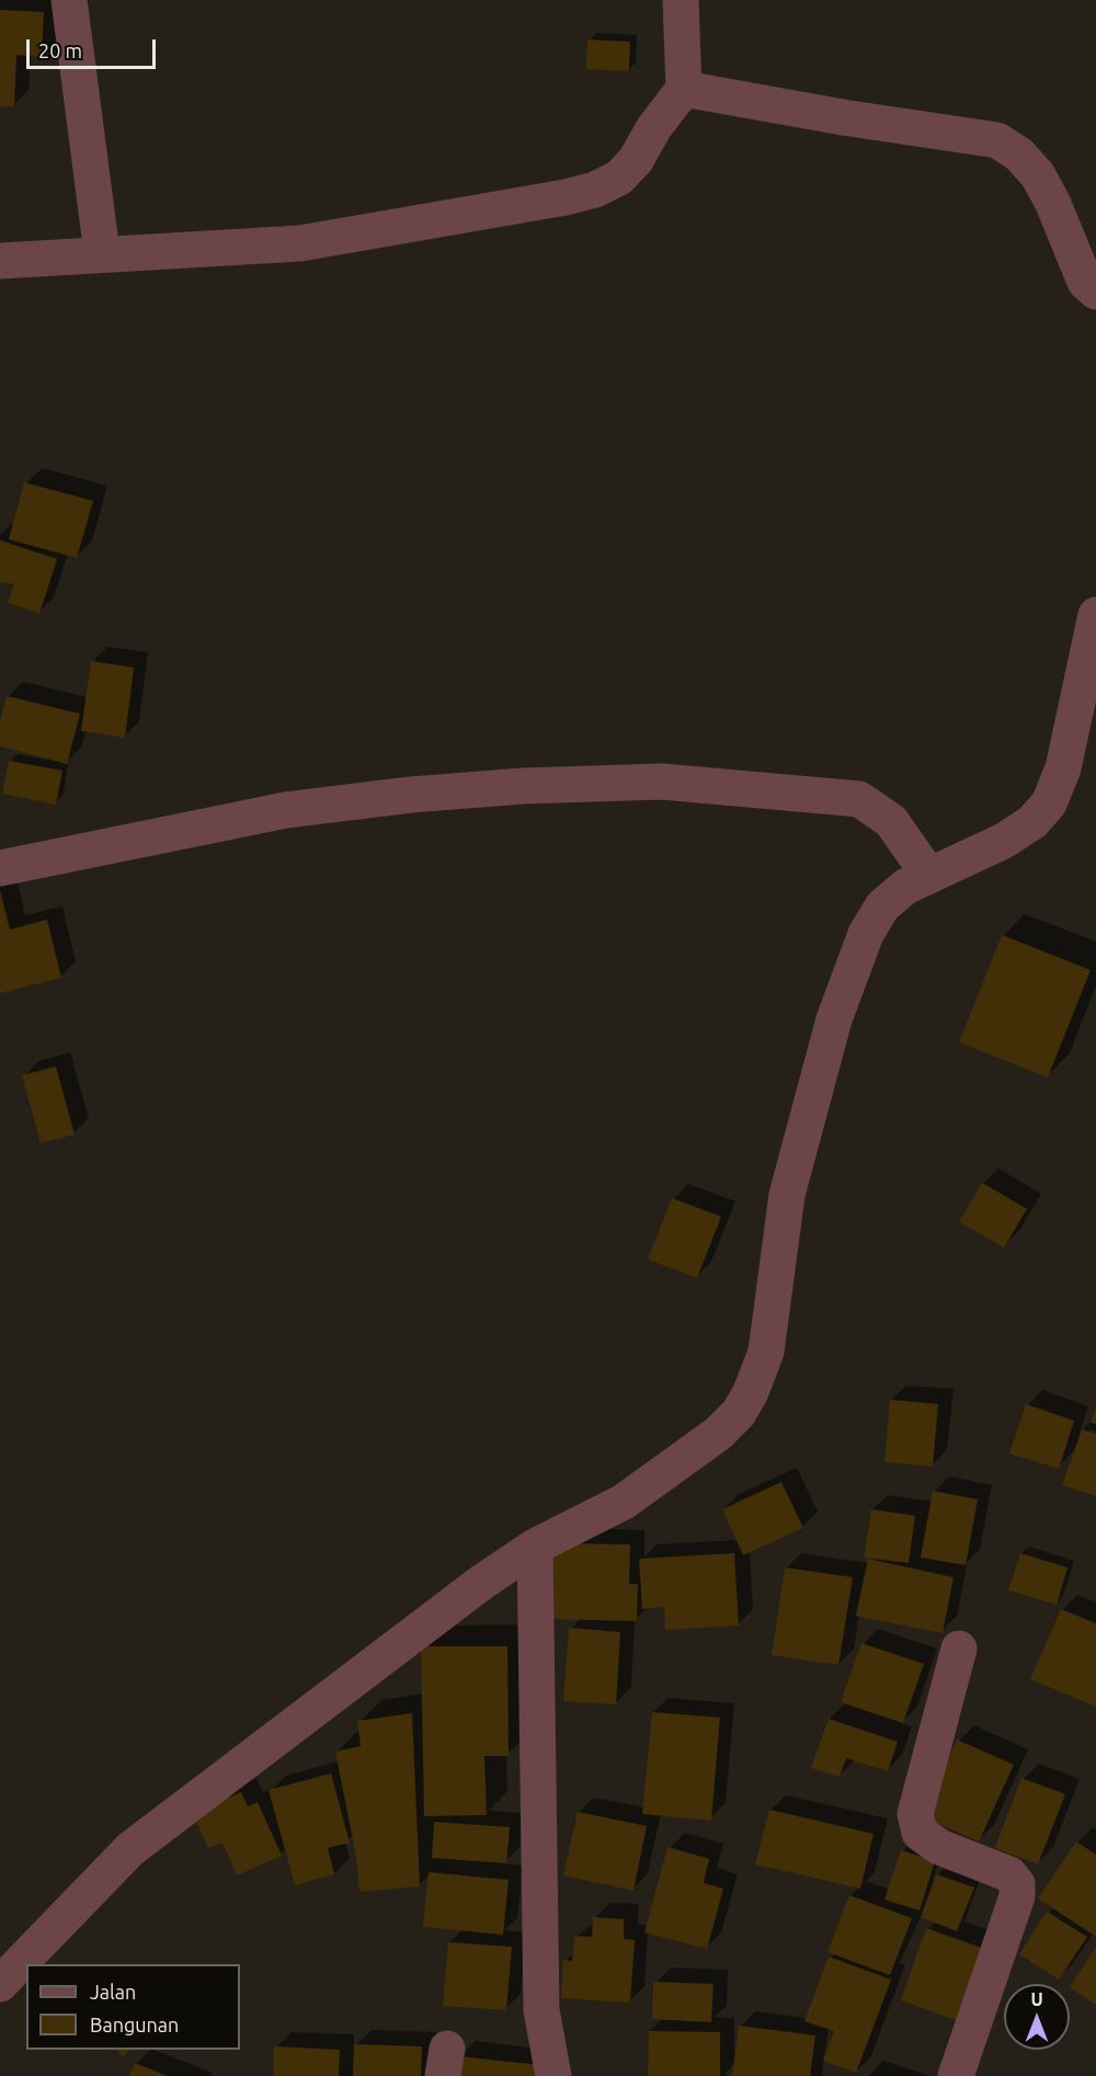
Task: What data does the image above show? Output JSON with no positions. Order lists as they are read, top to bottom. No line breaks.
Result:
{"legend":["Jalan","Bangunan"],"scale_bar":"20 m","north":"top"}
